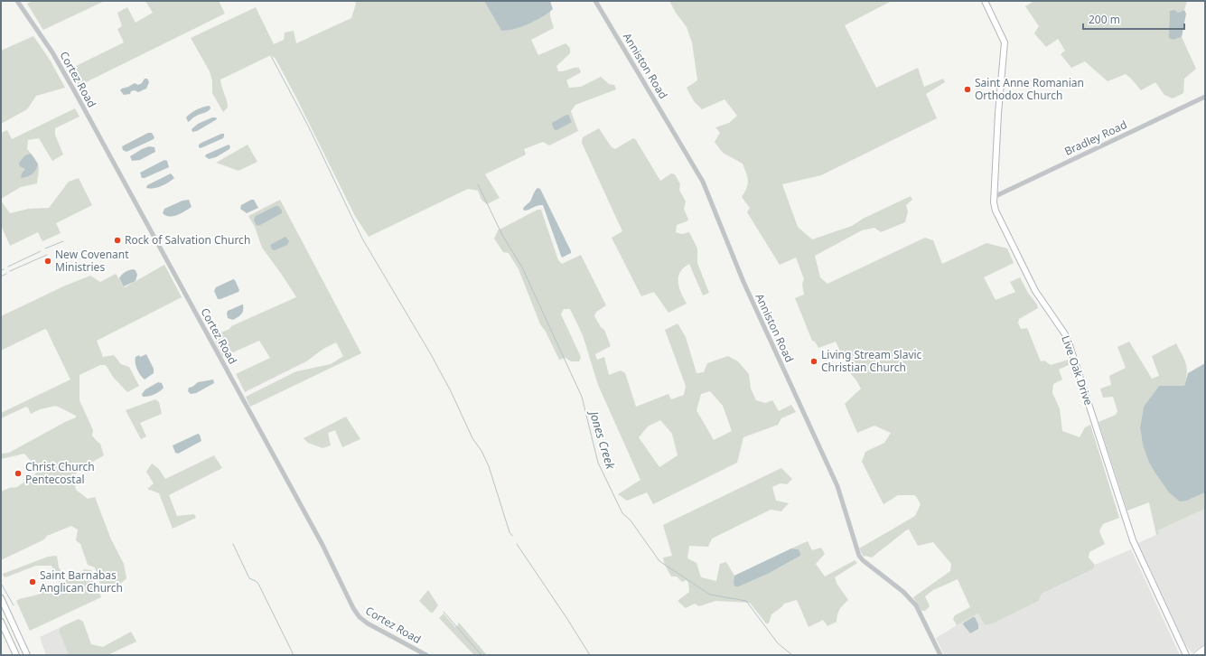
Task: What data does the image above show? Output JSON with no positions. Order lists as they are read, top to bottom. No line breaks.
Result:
{"streets":{"main road":["Live Oak Drive"],"street":["Anniston Road","Cortez Road","Bradley Road"]},"crossings":[["Bradley Road","Live Oak Drive"]],"water":["Jones Creek"],"places":["Saint Anne Romanian Orthodox Church","Rock of Salvation Church","New Covenant Ministries","Living Stream Slavic Christian Church","Christ Church Pentecostal","Saint Barnabas Anglican Church"],"scale_bar":"200 m"}
